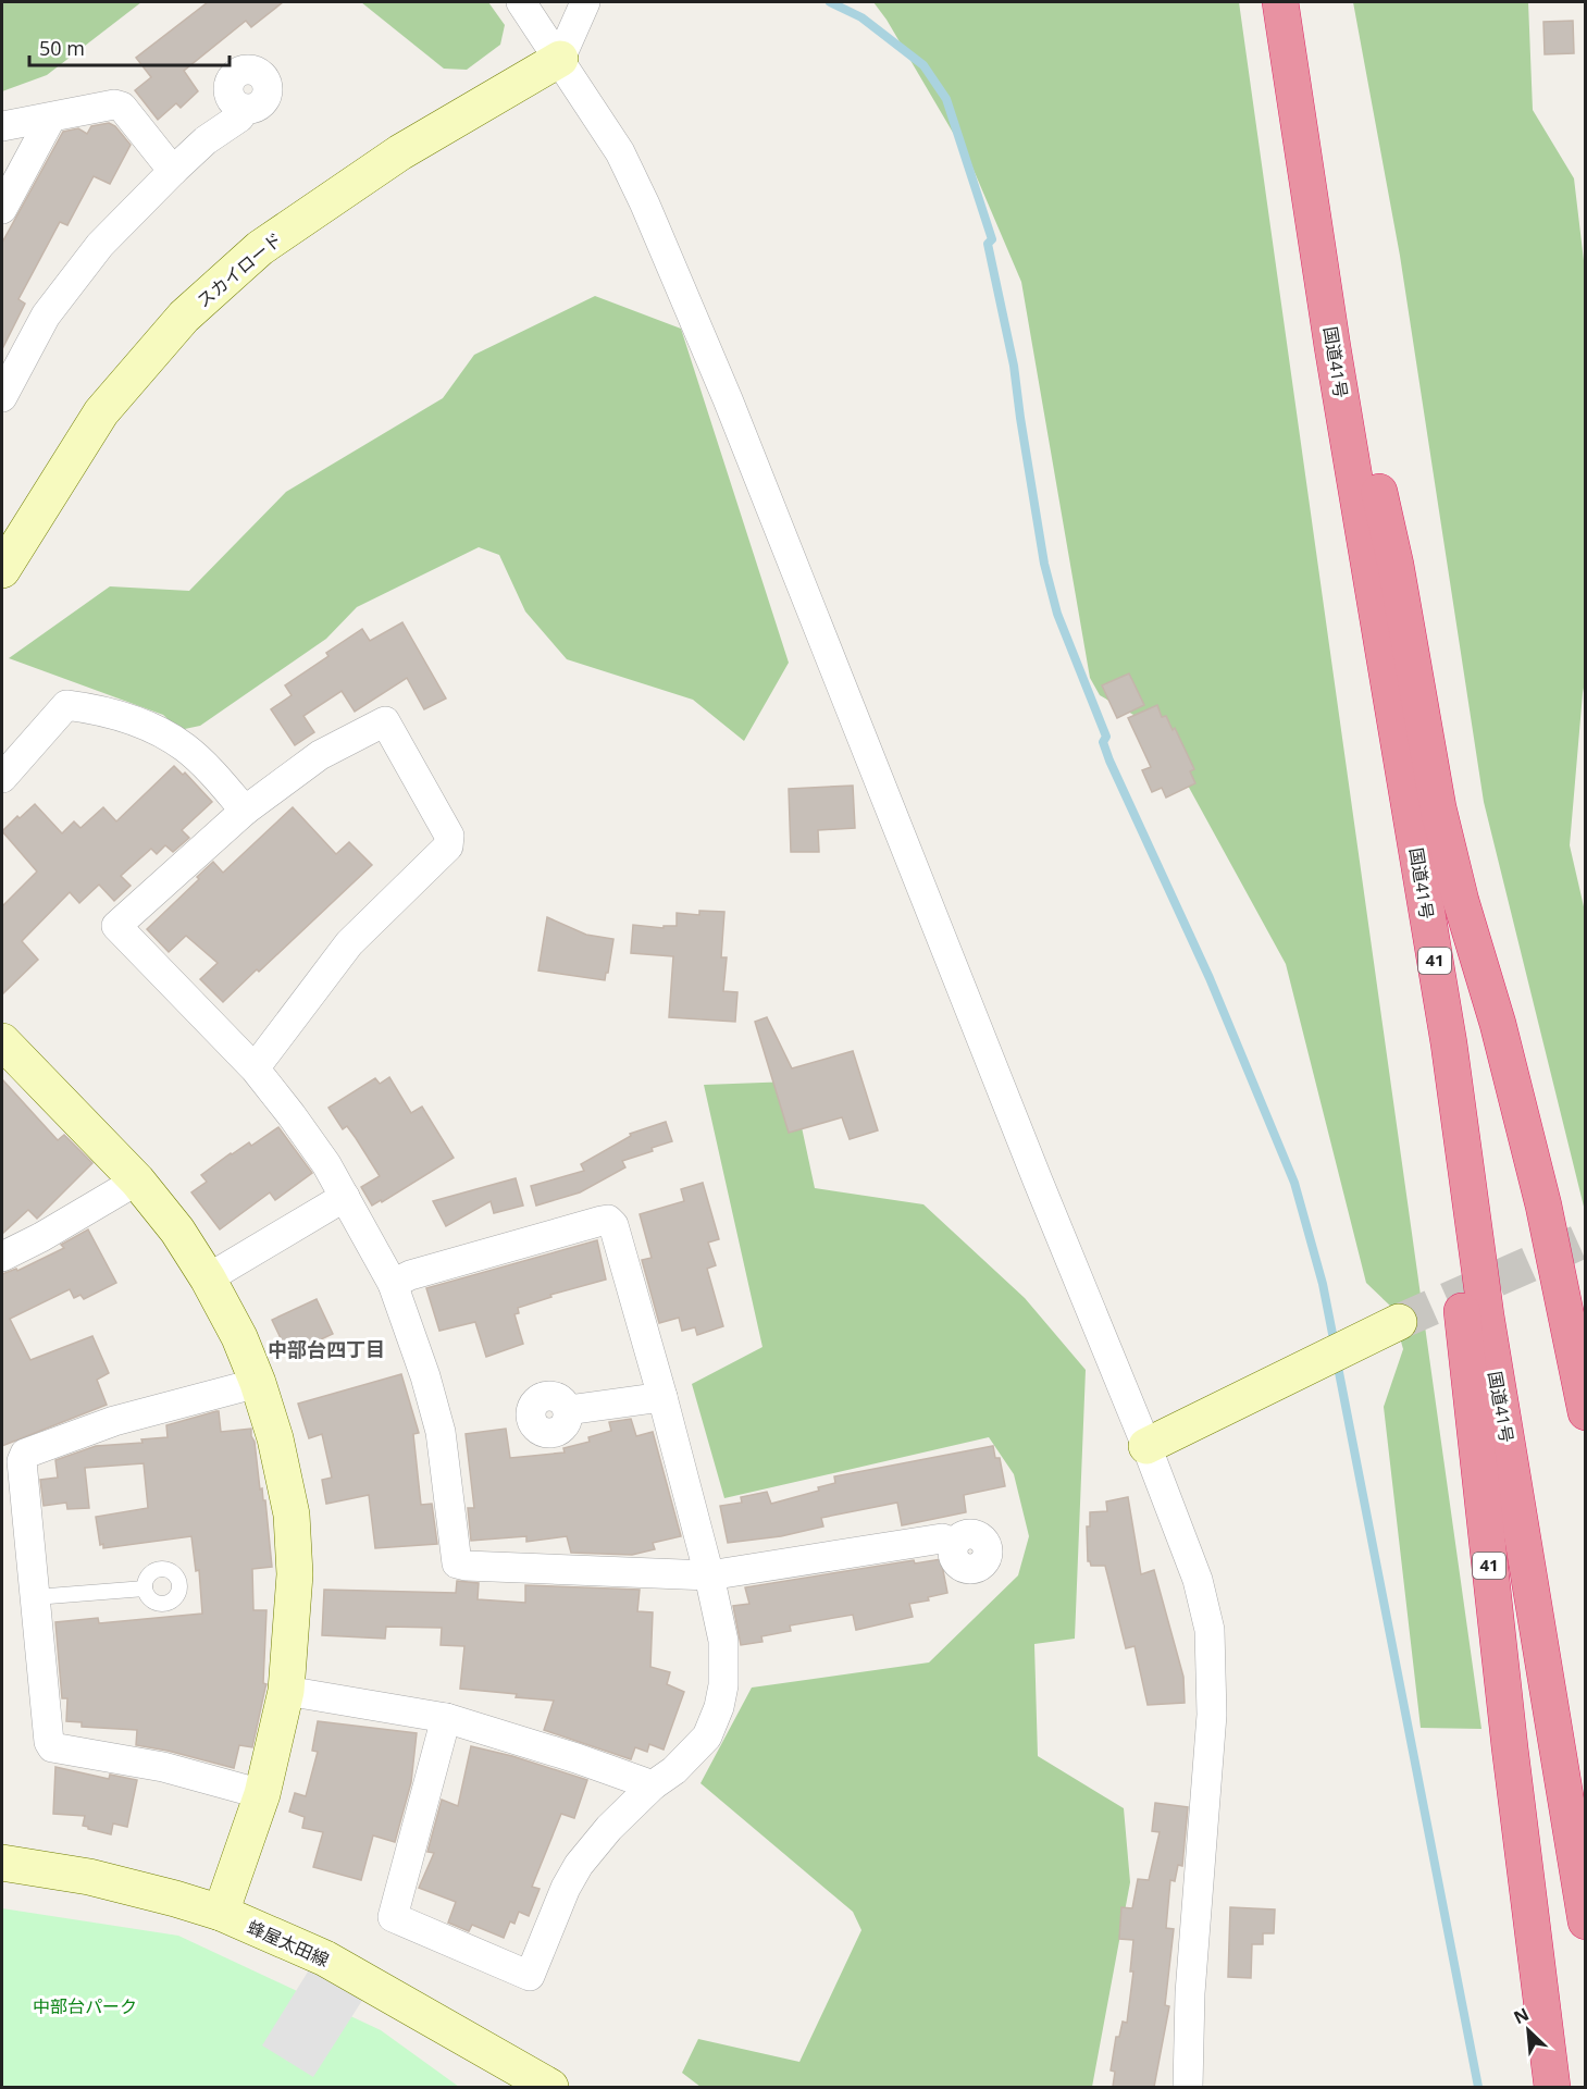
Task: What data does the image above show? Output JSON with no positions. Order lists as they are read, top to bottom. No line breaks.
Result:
{"streets":{"highway":["国道41号","41"],"street":["スカイロード","蜂屋太田線"]},"crossings":[["国道41号","41"]],"districts":["中部台四丁目"],"parks":["中部台パーク"],"scale_bar":"50 m","north":"top left"}
